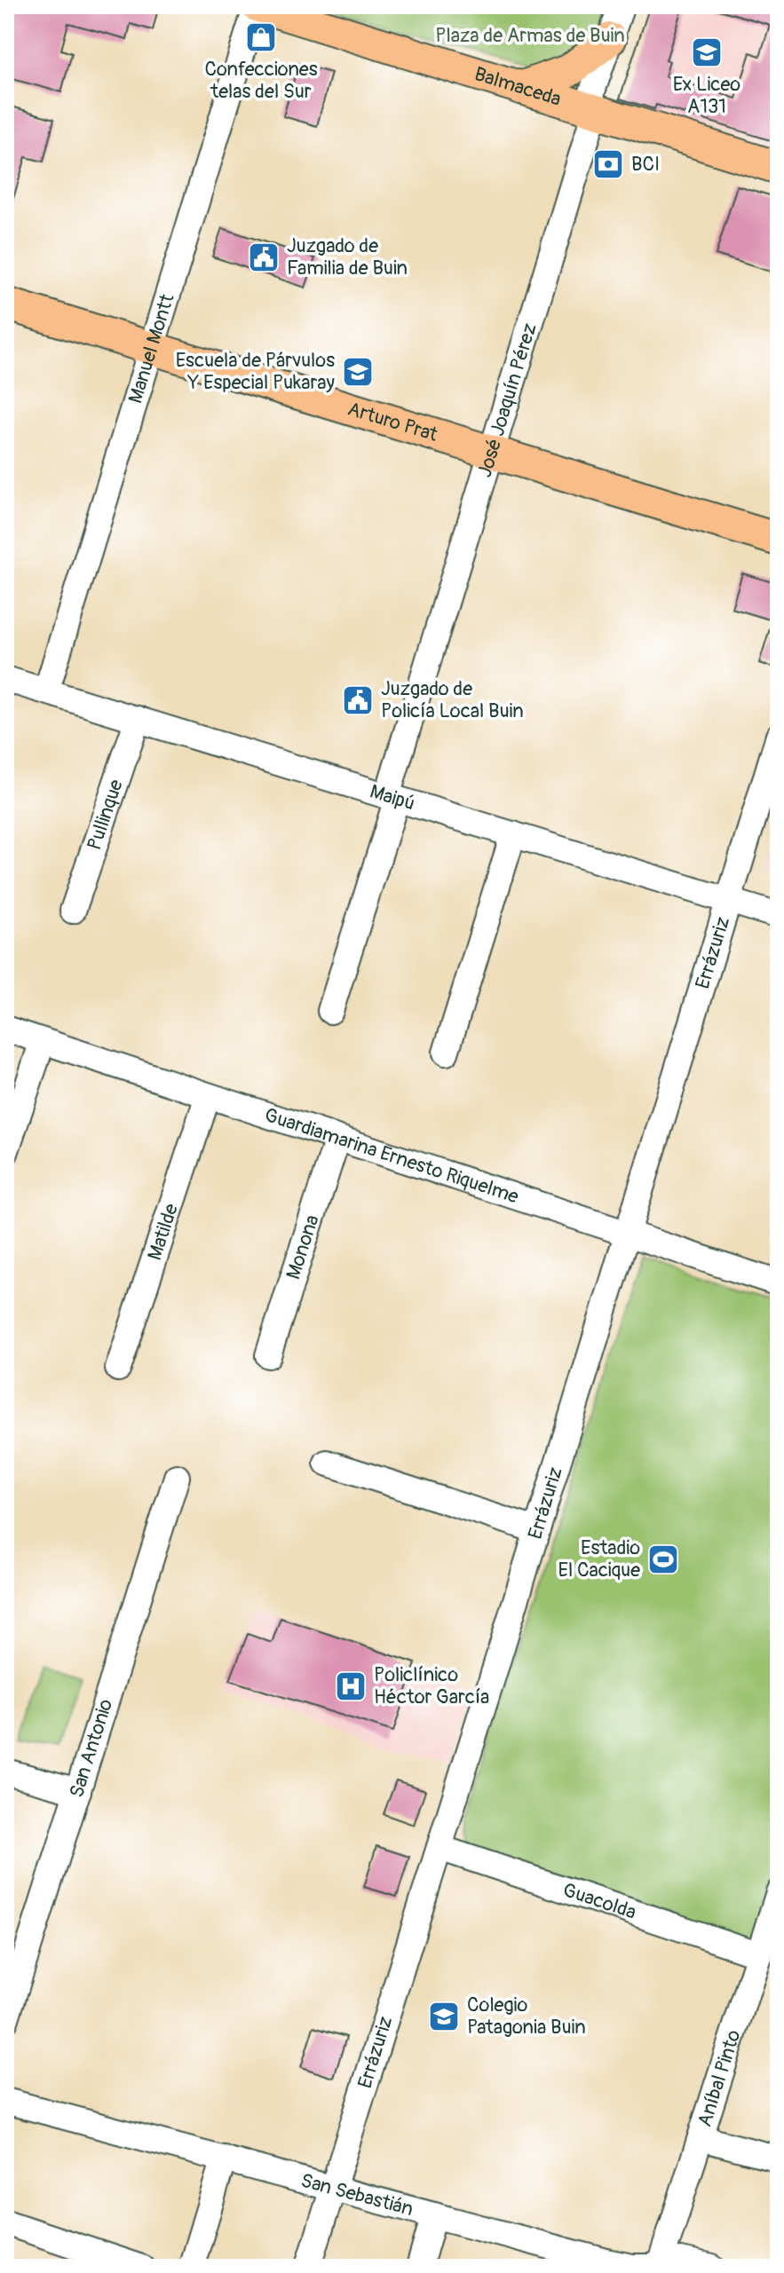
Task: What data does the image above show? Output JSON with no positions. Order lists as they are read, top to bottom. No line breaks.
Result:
{"streets":{"main road":["Balmaceda","Arturo Prat"],"street":["Manuel Montt","José Joaquín Pérez","Maipú","Pullinque","Errázuriz","Guardiamarina Ernesto Riquelme","Matilde","Monona","San Antonio","Guacolda","Aníbal Pinto","San Sebastián"]},"crossings":[["Balmaceda","Manuel Montt"],["Balmaceda","José Joaquín Pérez"],["Manuel Montt","Arturo Prat"],["Manuel Montt","Maipú"],["José Joaquín Pérez","Arturo Prat"],["José Joaquín Pérez","Maipú"],["Maipú","Pullinque"],["Maipú","Errázuriz"],["Errázuriz","Guardiamarina Ernesto Riquelme"],["Errázuriz","Guacolda"],["Errázuriz","San Sebastián"],["Guardiamarina Ernesto Riquelme","Matilde"],["Guardiamarina Ernesto Riquelme","Monona"],["Guacolda","Aníbal Pinto"],["Aníbal Pinto","San Sebastián"]],"parks":["Plaza de Armas de Buin"],"places":{"shop":["Confecciones telas del Sur"],"school or university":["Ex Liceo A131","Escuela de Párvulos Y Especial Pukaray","Colegio Patagonia Buin"],"bank":["BCI"],"public building":["Juzgado de Familia de Buin","Juzgado de Policía Local Buin"],"sports":["Estadio El Cacique"],"hospital":["Policlínico Héctor García"]}}
